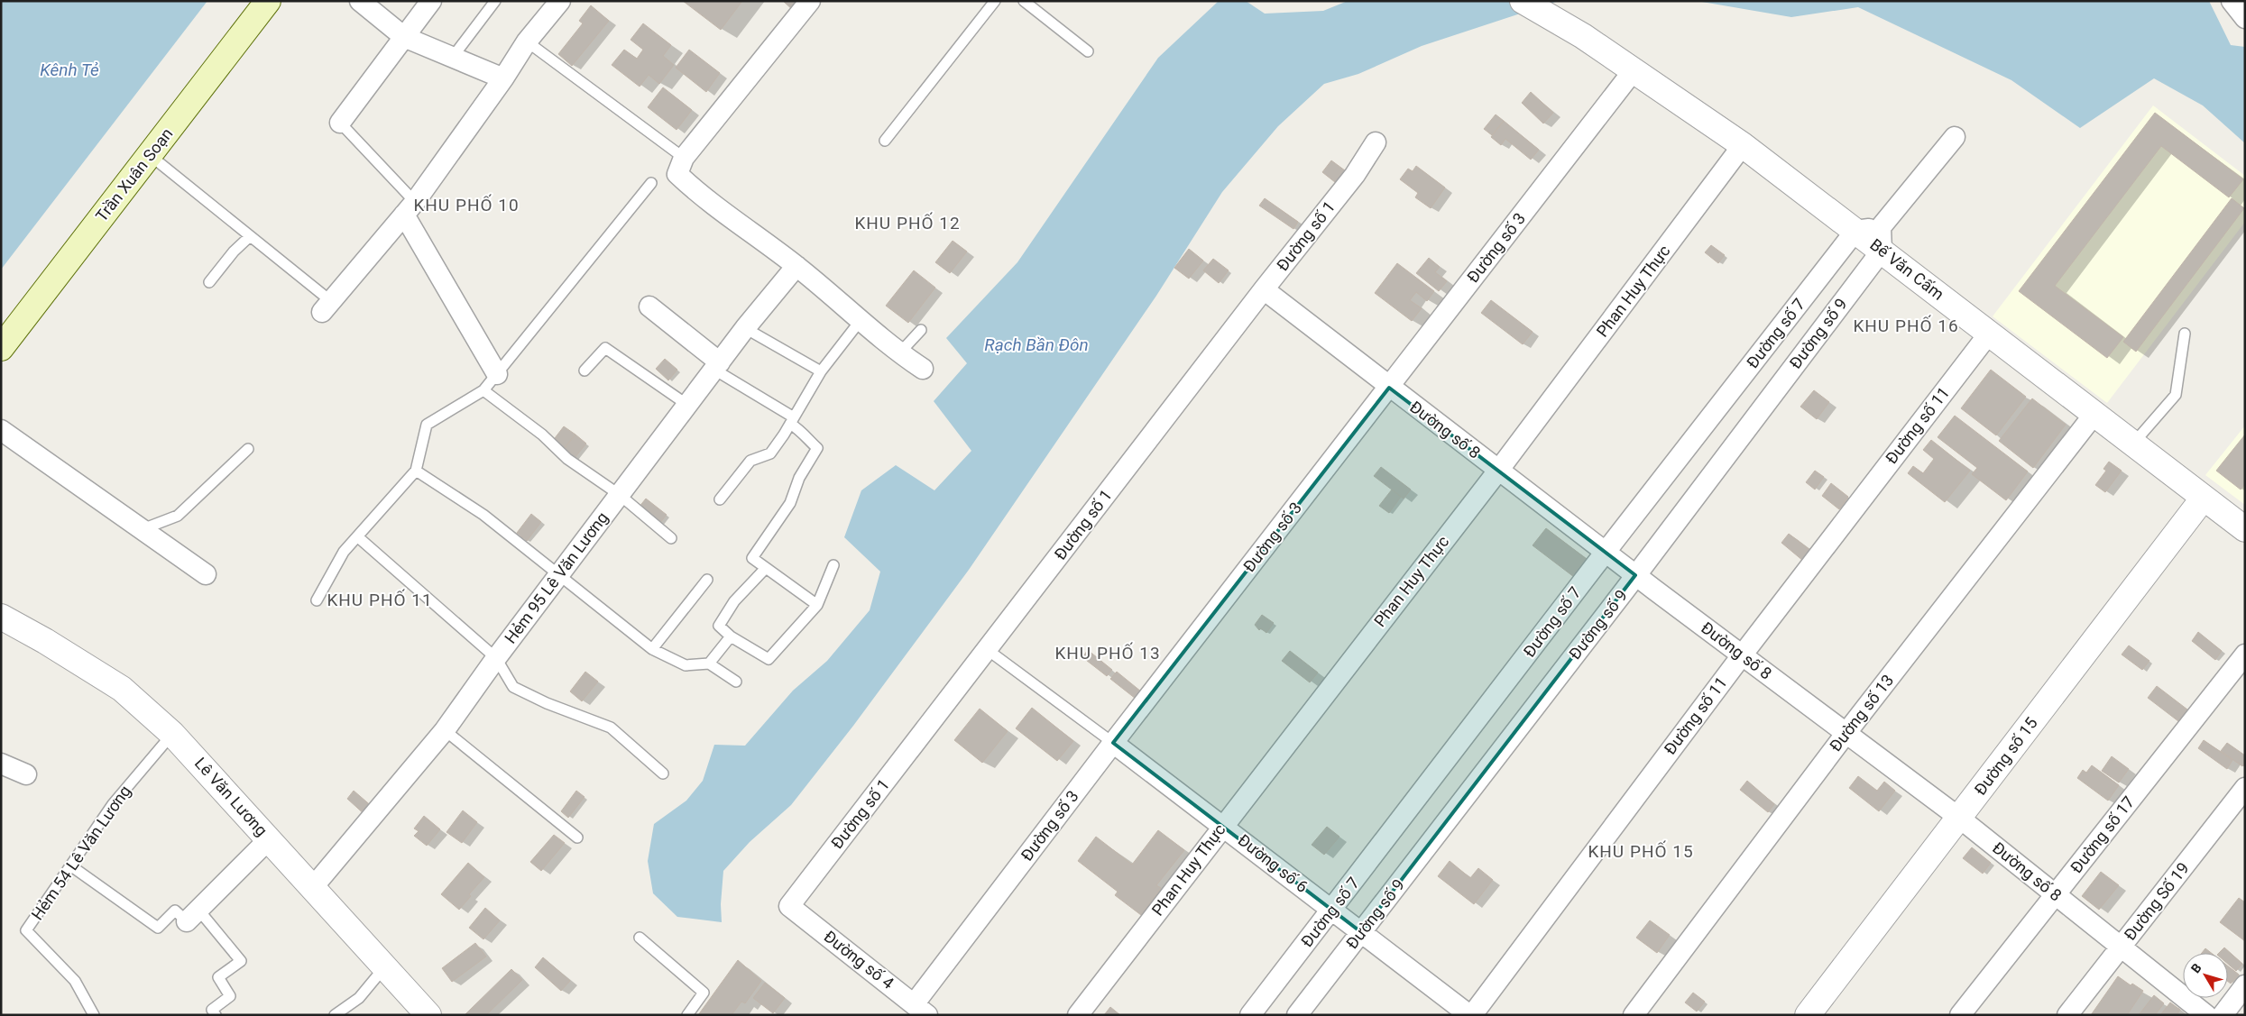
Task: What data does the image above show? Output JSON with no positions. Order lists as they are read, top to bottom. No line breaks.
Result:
{"streets":{"main road":["Trần Xuân Soạn"],"street":["Đường số 1","Đường số 3","Bế Văn Cấm","Phan Huy Thực","Đường số 7","Đường số 9","Đường số 11","Đường số 8","Hẻm 95 Lê Văn Lương","Đường số 13","Đường số 15","Lê Văn Lương","Đường số 17","Đường số 6","Đường Số 19","Đường số 4"],"lane":["Hẻm 54 Lê Văn Lương"]},"crossings":[["Đường số 1","Đường số 8"],["Đường số 1","Đường số 6"],["Đường số 1","Đường số 4"],["Đường số 3","Bế Văn Cấm"],["Đường số 3","Đường số 8"],["Đường số 3","Đường số 6"],["Đường số 3","Đường số 4"],["Bế Văn Cấm","Phan Huy Thực"],["Bế Văn Cấm","Đường số 7"],["Bế Văn Cấm","Đường số 9"],["Bế Văn Cấm","Đường số 11"],["Bế Văn Cấm","Đường số 13"],["Bế Văn Cấm","Đường số 15"],["Phan Huy Thực","Đường số 8"],["Phan Huy Thực","Đường số 6"],["Đường số 7","Đường số 8"],["Đường số 7","Đường số 6"],["Đường số 9","Đường số 8"],["Đường số 9","Đường số 6"],["Đường số 11","Đường số 8"],["Đường số 11","Đường số 6"],["Đường số 8","Đường số 13"],["Đường số 8","Đường số 15"],["Đường số 8","Đường số 17"],["Đường số 8","Đường Số 19"],["Hẻm 95 Lê Văn Lương","Lê Văn Lương"],["Lê Văn Lương","Hẻm 54 Lê Văn Lương"]],"districts":["KHU PHỐ 10","KHU PHỐ 12","KHU PHỐ 16","KHU PHỐ 11","KHU PHỐ 13","KHU PHỐ 15"],"water":["Kênh Tẻ","Rạch Bần Đôn"],"north":"top left"}
